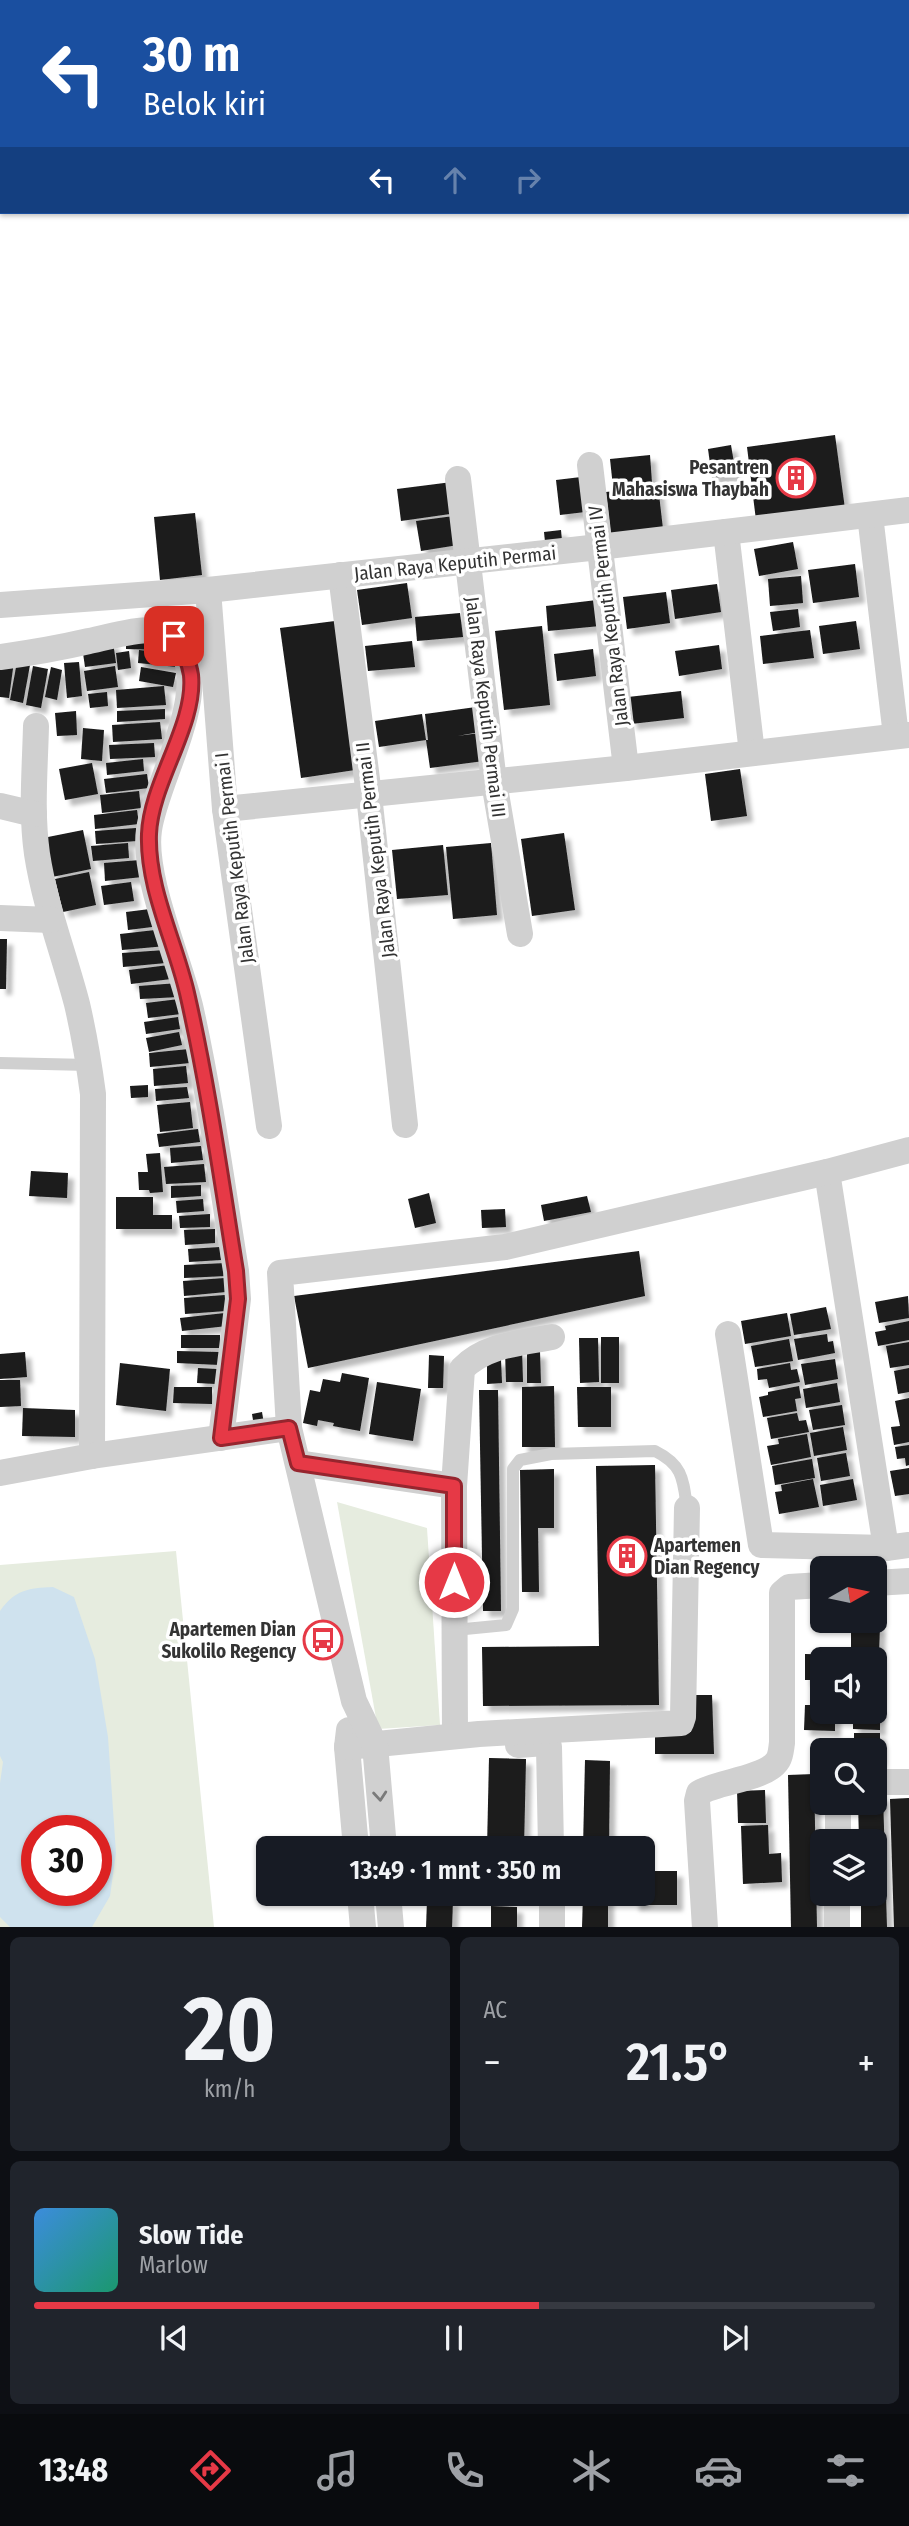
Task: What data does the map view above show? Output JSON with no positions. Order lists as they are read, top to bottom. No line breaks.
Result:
{"streets":{"street":["Jalan Raya Keputih Permai","Jalan Raya Keputih Permai IV","Jalan Raya Keputih Permai III","Jalan Raya Keputih Permai II","Jalan Raya Keputih Permai I"]},"crossings":[["Jalan Raya Keputih Permai","Jalan Raya Keputih Permai IV"],["Jalan Raya Keputih Permai","Jalan Raya Keputih Permai III"],["Jalan Raya Keputih Permai","Jalan Raya Keputih Permai II"],["Jalan Raya Keputih Permai","Jalan Raya Keputih Permai I"]],"places":{"building":["Pesantren Mahasiswa Thaybah","Apartemen Dian Regency"],"bus stop":["Apartemen Dian Sukolilo Regency"]},"north":"right","page":{"turn":["30 m","Belok kiri"],"limit":"30","trip":"13:49 · 1 mnt · 350 m","tile":[["20","km/h"],"AC"],"heat":["−","21.5°","+"],"song":["Slow Tide","Marlow"],"tabs":"13:48"}}
